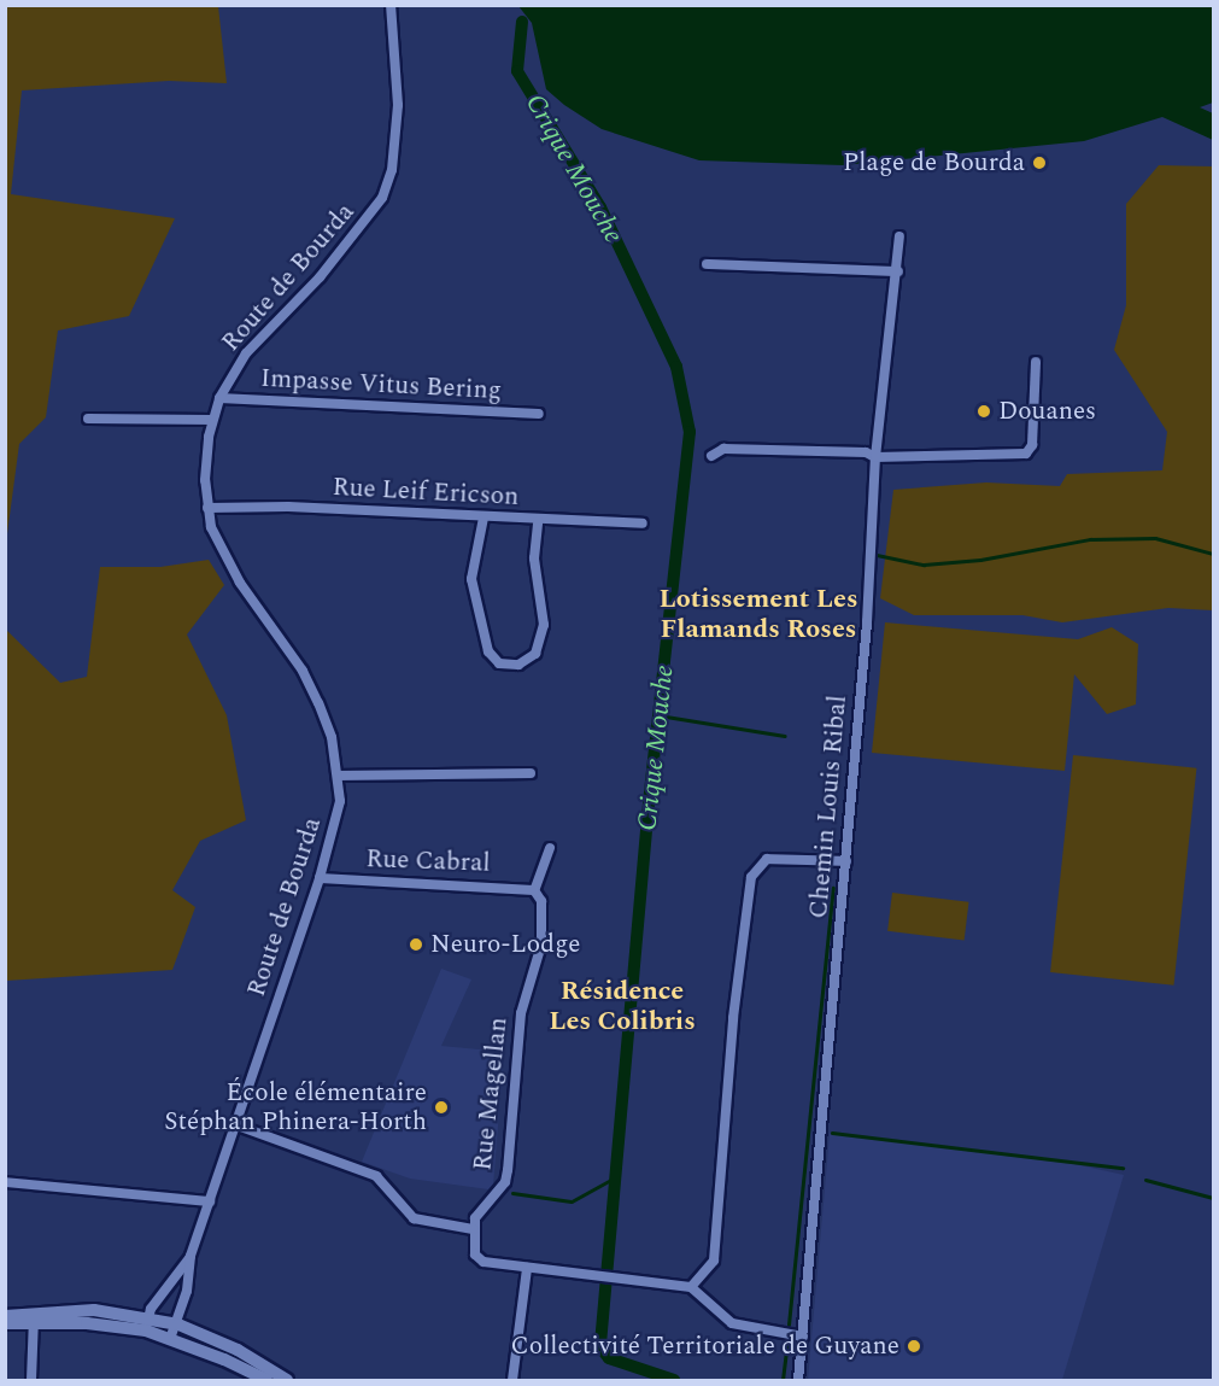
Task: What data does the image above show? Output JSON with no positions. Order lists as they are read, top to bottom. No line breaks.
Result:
{"streets":{"street":["Route de Bourda","Impasse Vitus Bering","Rue Leif Ericson","Chemin Louis Ribal","Rue Cabral","Rue Magellan"]},"crossings":[["Route de Bourda","Impasse Vitus Bering"],["Route de Bourda","Rue Leif Ericson"],["Route de Bourda","Rue Cabral"],["Rue Cabral","Rue Magellan"]],"districts":["Lotissement Les Flamands Roses","Résidence Les Colibris"],"water":["Crique Mouche"],"places":["Plage de Bourda","Douanes","Neuro-Lodge","École élémentaire Stéphan Phinera-Horth","Collectivité Territoriale de Guyane"]}
